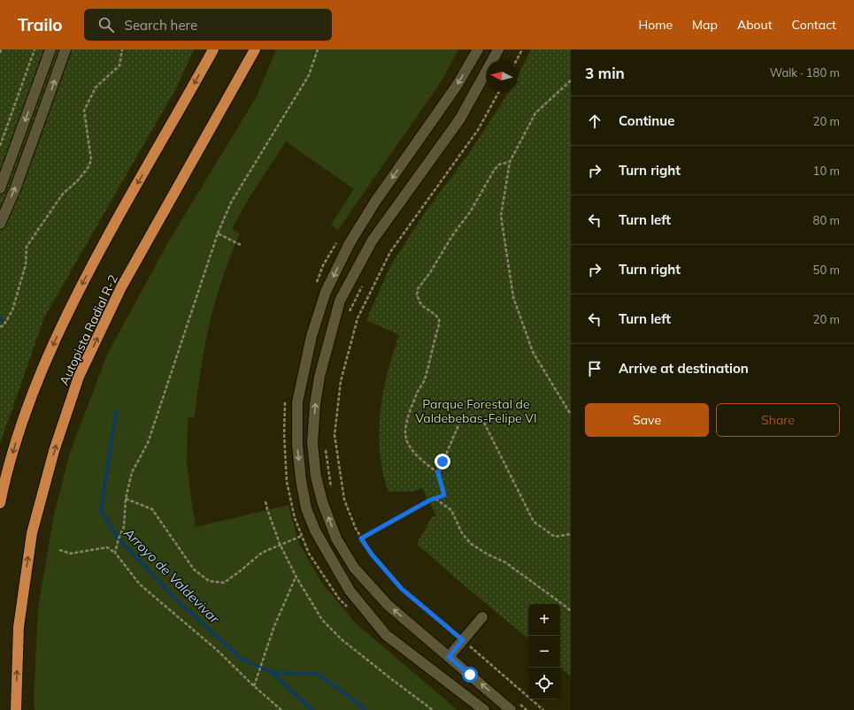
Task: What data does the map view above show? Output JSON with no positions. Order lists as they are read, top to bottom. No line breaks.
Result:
{"streets":{"highway":["Autopista Radial R-2"]},"water":["Arroyo de Valdevivar"],"parks":["Parque Forestal de Valdebebas-Felipe VI"],"north":"left","page":{"header":"Trailo","search":"Search here","nav":["Home","Map","About","Contact"],"heading":["3 min","Walk · 180 m"],"list":[["Continue","20 m"],["Turn right","10 m"],["Turn left","80 m"],["Turn right","50 m"],["Turn left","20 m"],"Arrive at destination"],"buttons":["Save","Share"],"map_buttons":["+","−"]}}
